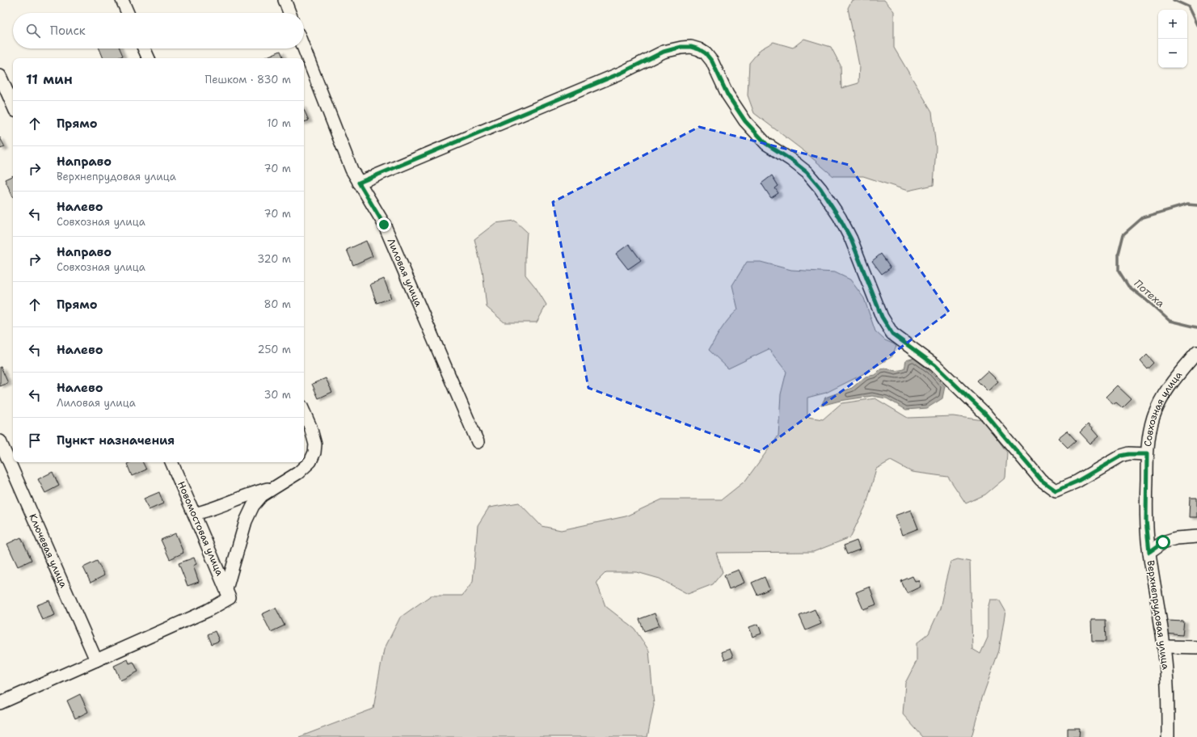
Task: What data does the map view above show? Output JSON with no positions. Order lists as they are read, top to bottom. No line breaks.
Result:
{"streets":{"street":["Лиловая улица","Совхозная улица","Новомостовая улица","Ключевая улица","Верхнепрудовая улица"]},"crossings":[["Лиловая улица","Совхозная улица"],["Совхозная улица","Верхнепрудовая улица"]],"water":["Потеха"],"page":{"map_buttons":["+","−"],"search":"Поиск","heading":["11 мин","Пешком · 830 m"],"list":[["Прямо","10 m"],["Направо","Верхнепрудовая улица","70 m"],["Налево","Совхозная улица","70 m"],["Направо","Совхозная улица","320 m"],["Прямо","80 m"],["Налево","250 m"],["Налево","Лиловая улица","30 m"],"Пункт назначения"]}}
